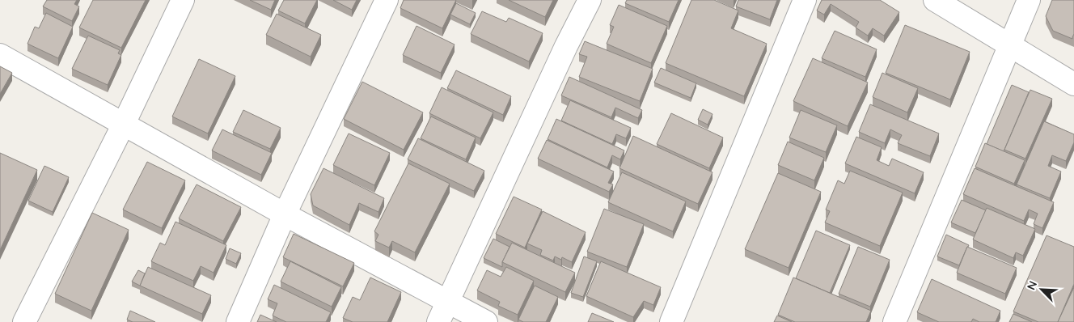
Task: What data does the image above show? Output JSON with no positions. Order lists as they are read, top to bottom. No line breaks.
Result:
{"north":"top left"}
